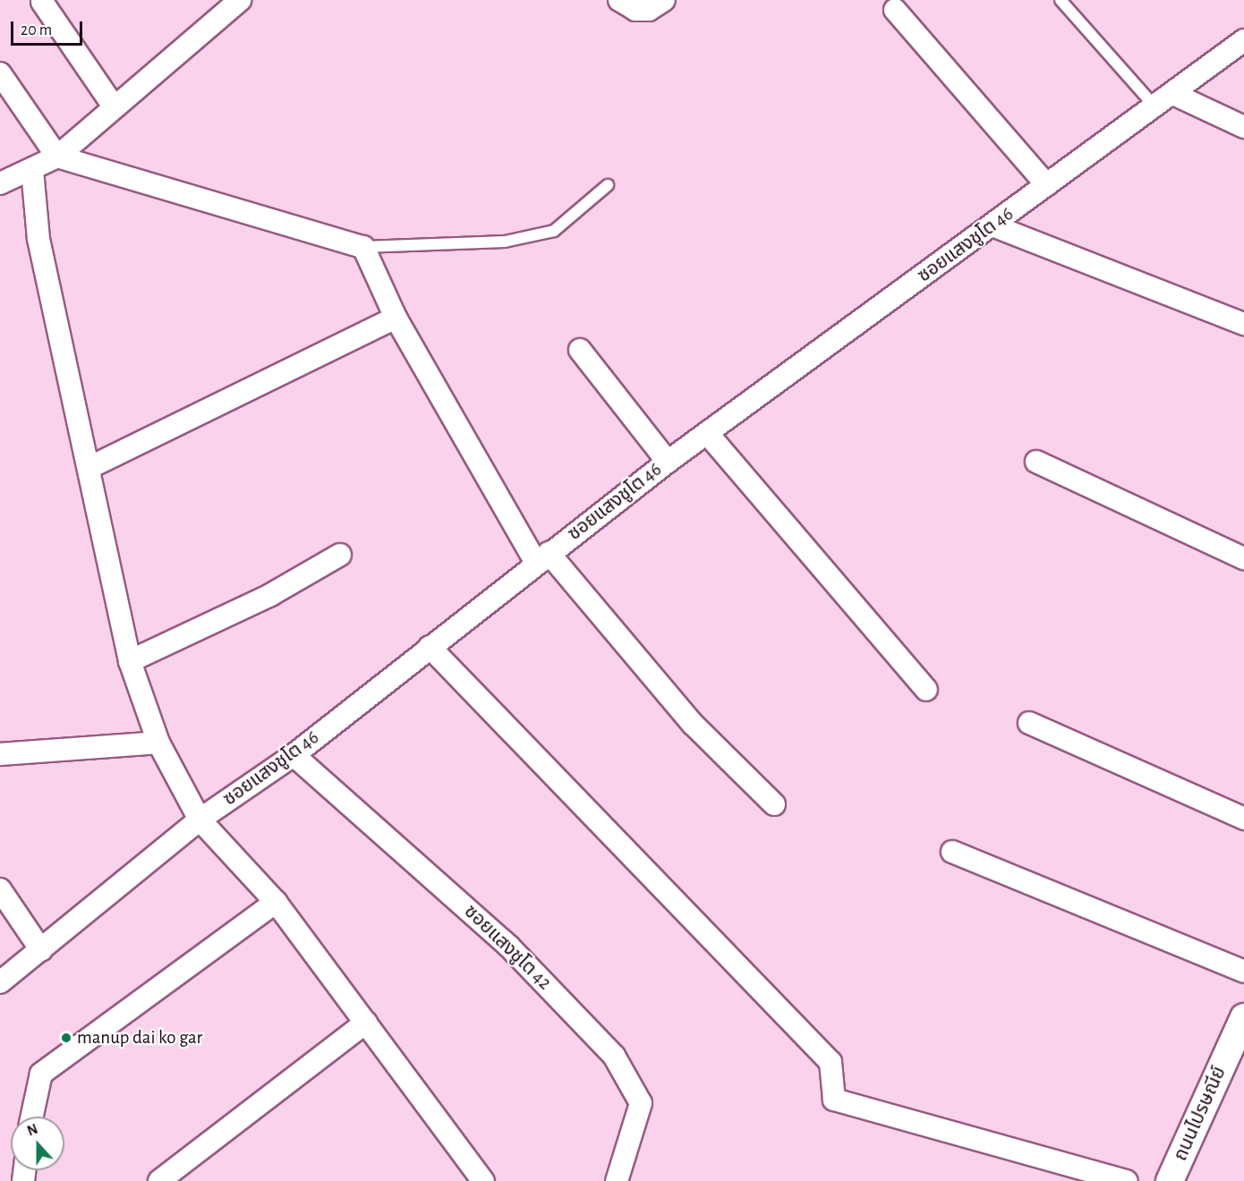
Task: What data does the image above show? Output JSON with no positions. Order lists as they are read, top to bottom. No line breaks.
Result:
{"streets":{"street":["ซอยแสงชูโต 46","ซอยแสงชูโต 42","ถนนไปรษณีย์"]},"crossings":[["ซอยแสงชูโต 46","ซอยแสงชูโต 42"]],"places":["manup dai ko gar"],"scale_bar":"20 m","north":"top"}
